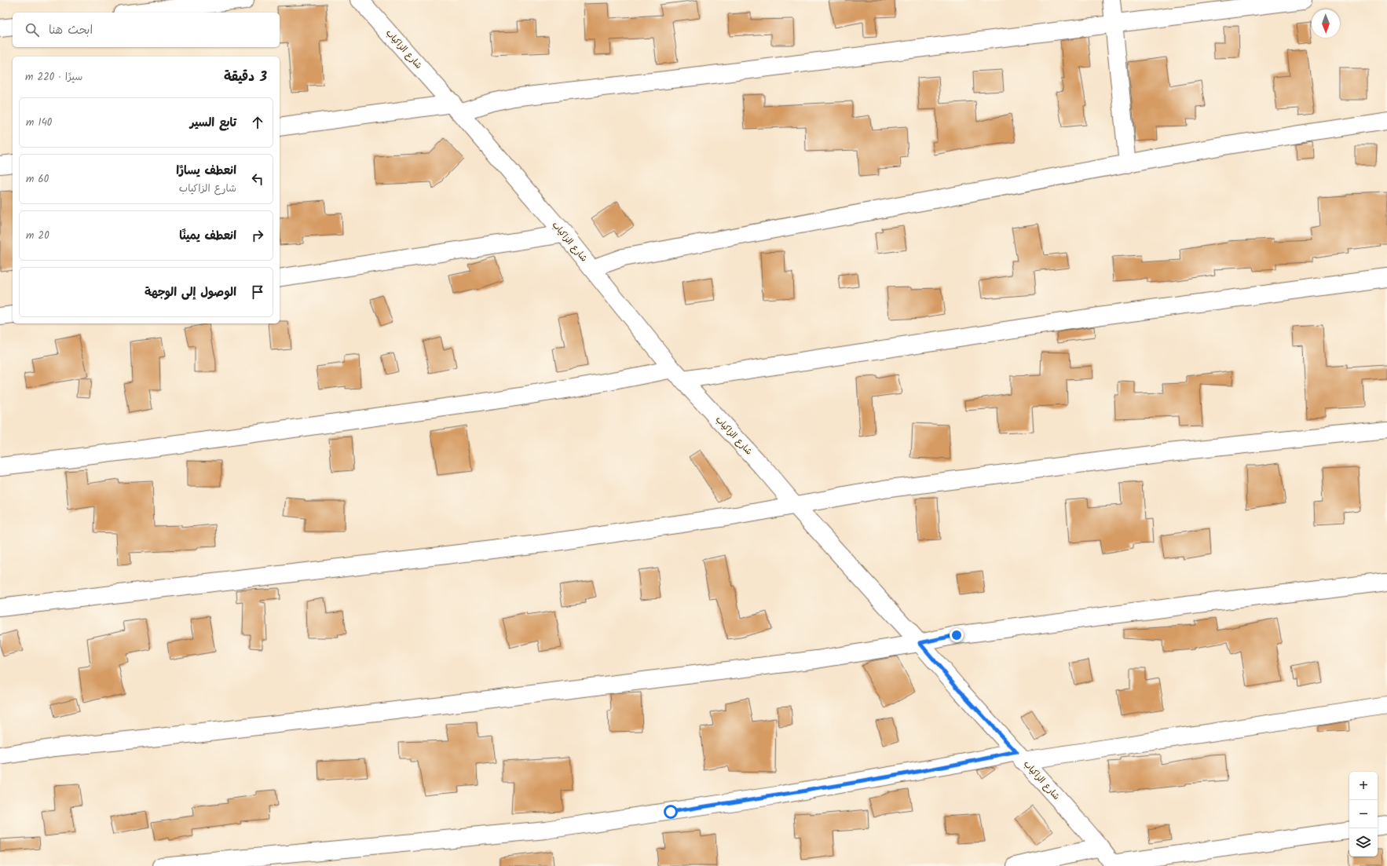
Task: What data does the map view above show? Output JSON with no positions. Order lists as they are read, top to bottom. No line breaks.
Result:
{"streets":{"street":["شارع الزاكياب"]},"north":"bottom","page":{"search":"ابحث هنا","heading":["3 دقيقة","سيرًا · 220 m"],"list":[["تابع السير","140 m"],["انعطف يسارًا","شارع الزاكياب","60 m"],["انعطف يمينًا","20 m"],"الوصول إلى الوجهة"],"map_buttons":["+","−"]}}
